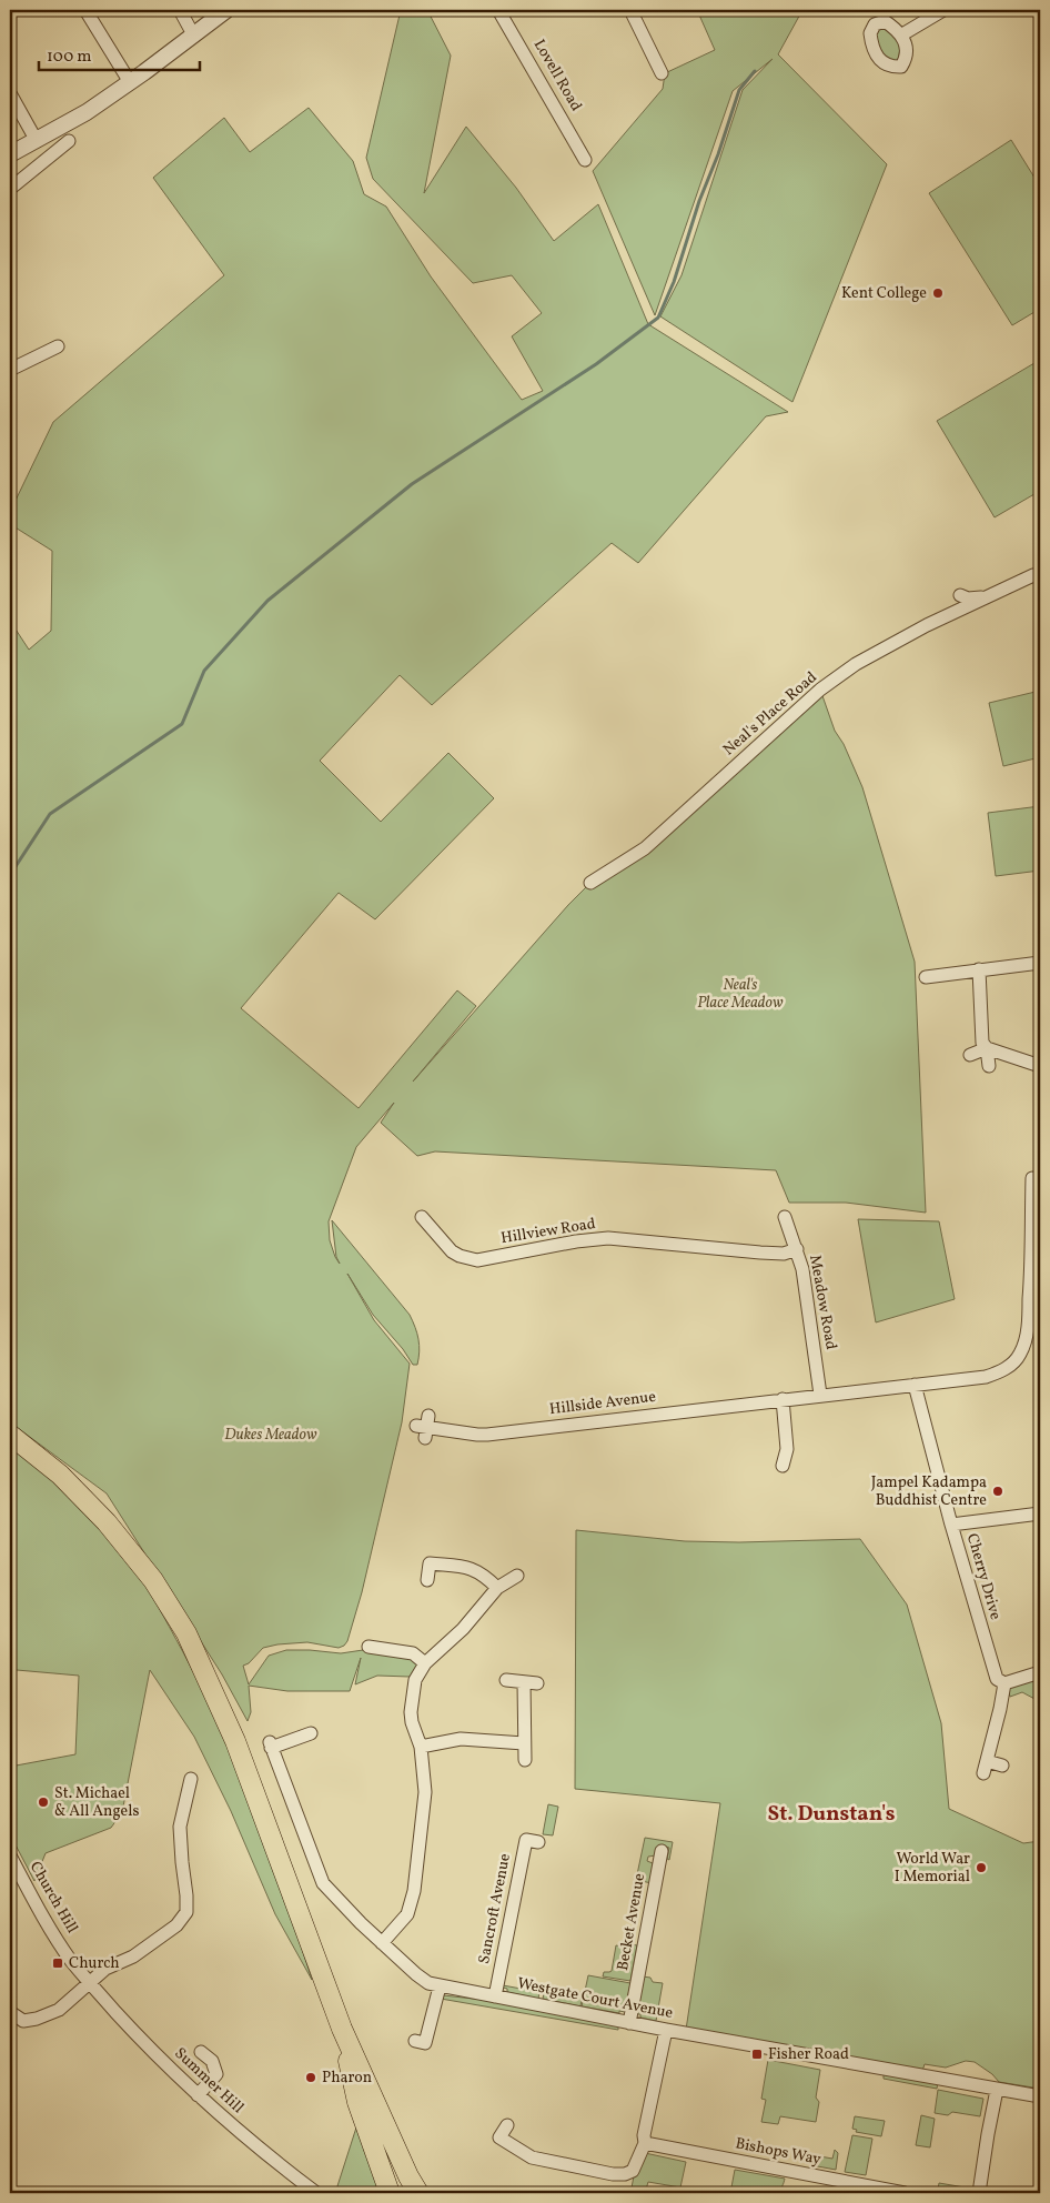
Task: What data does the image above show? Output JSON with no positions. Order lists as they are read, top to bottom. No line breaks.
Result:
{"streets":{"street":["Lovell Road","Neal's Place Road","Hillview Road","Meadow Road","Hillside Avenue","Cherry Drive","Church Hill","Sancroft Avenue","Becket Avenue","Westgate Court Avenue","Summer Hill","Bishops Way"]},"crossings":[["Hillview Road","Meadow Road"],["Meadow Road","Hillside Avenue"],["Hillside Avenue","Cherry Drive"],["Church Hill","Summer Hill"],["Sancroft Avenue","Westgate Court Avenue"],["Becket Avenue","Westgate Court Avenue"]],"districts":["St. Dunstan's"],"parks":["Neal's Place Meadow","Dukes Meadow"],"places":{"other":["Kent College","Jampel Kadampa Buddhist Centre","St. Michael & All Angels","World War I Memorial","Pharon"],"transit":["Church","Fisher Road"]},"scale_bar":"100 m"}
